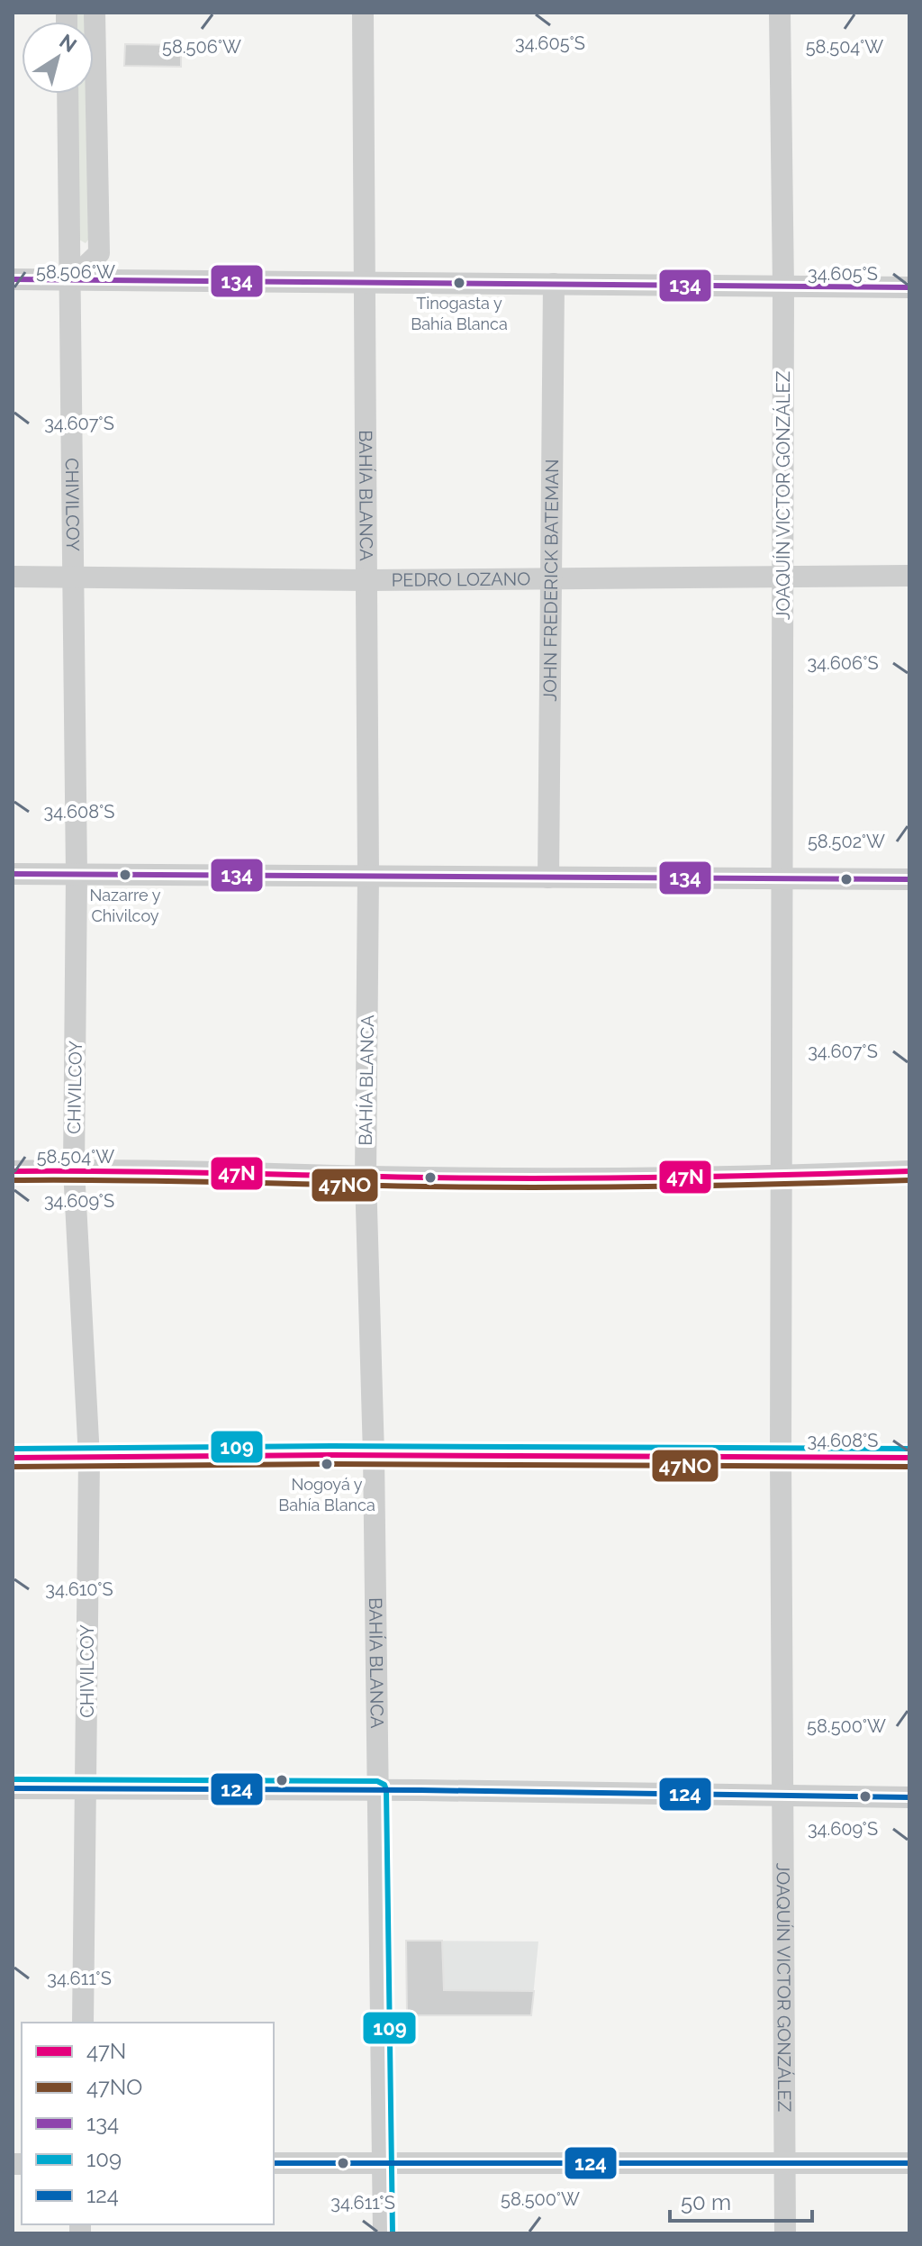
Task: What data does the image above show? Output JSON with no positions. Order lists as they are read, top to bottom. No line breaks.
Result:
{"streets":{"street":["JOAQUÍN VICTOR GONZÁLEZ","BAHÍA BLANCA","CHIVILCOY","PEDRO LOZANO","JOHN FREDERICK BATEMAN"]},"crossings":[["JOAQUÍN VICTOR GONZÁLEZ","PEDRO LOZANO"],["BAHÍA BLANCA","PEDRO LOZANO"],["CHIVILCOY","PEDRO LOZANO"],["PEDRO LOZANO","JOHN FREDERICK BATEMAN"]],"places":["Tinogasta y Bahía Blanca","Nazarre y Chivilcoy","Nogoyá y Bahía Blanca"],"lines":["transit line 134","transit line 47N","transit line 47NO","transit line 109","transit line 124"],"legend":["47N","47NO","134","109","124"],"scale_bar":"50 m","north":"top right","coordinates":["34.605°S","58.506°W","58.504°W","34.607°S","34.606°S","34.608°S","58.502°W","34.609°S","34.610°S","58.500°W","34.611°S"]}
